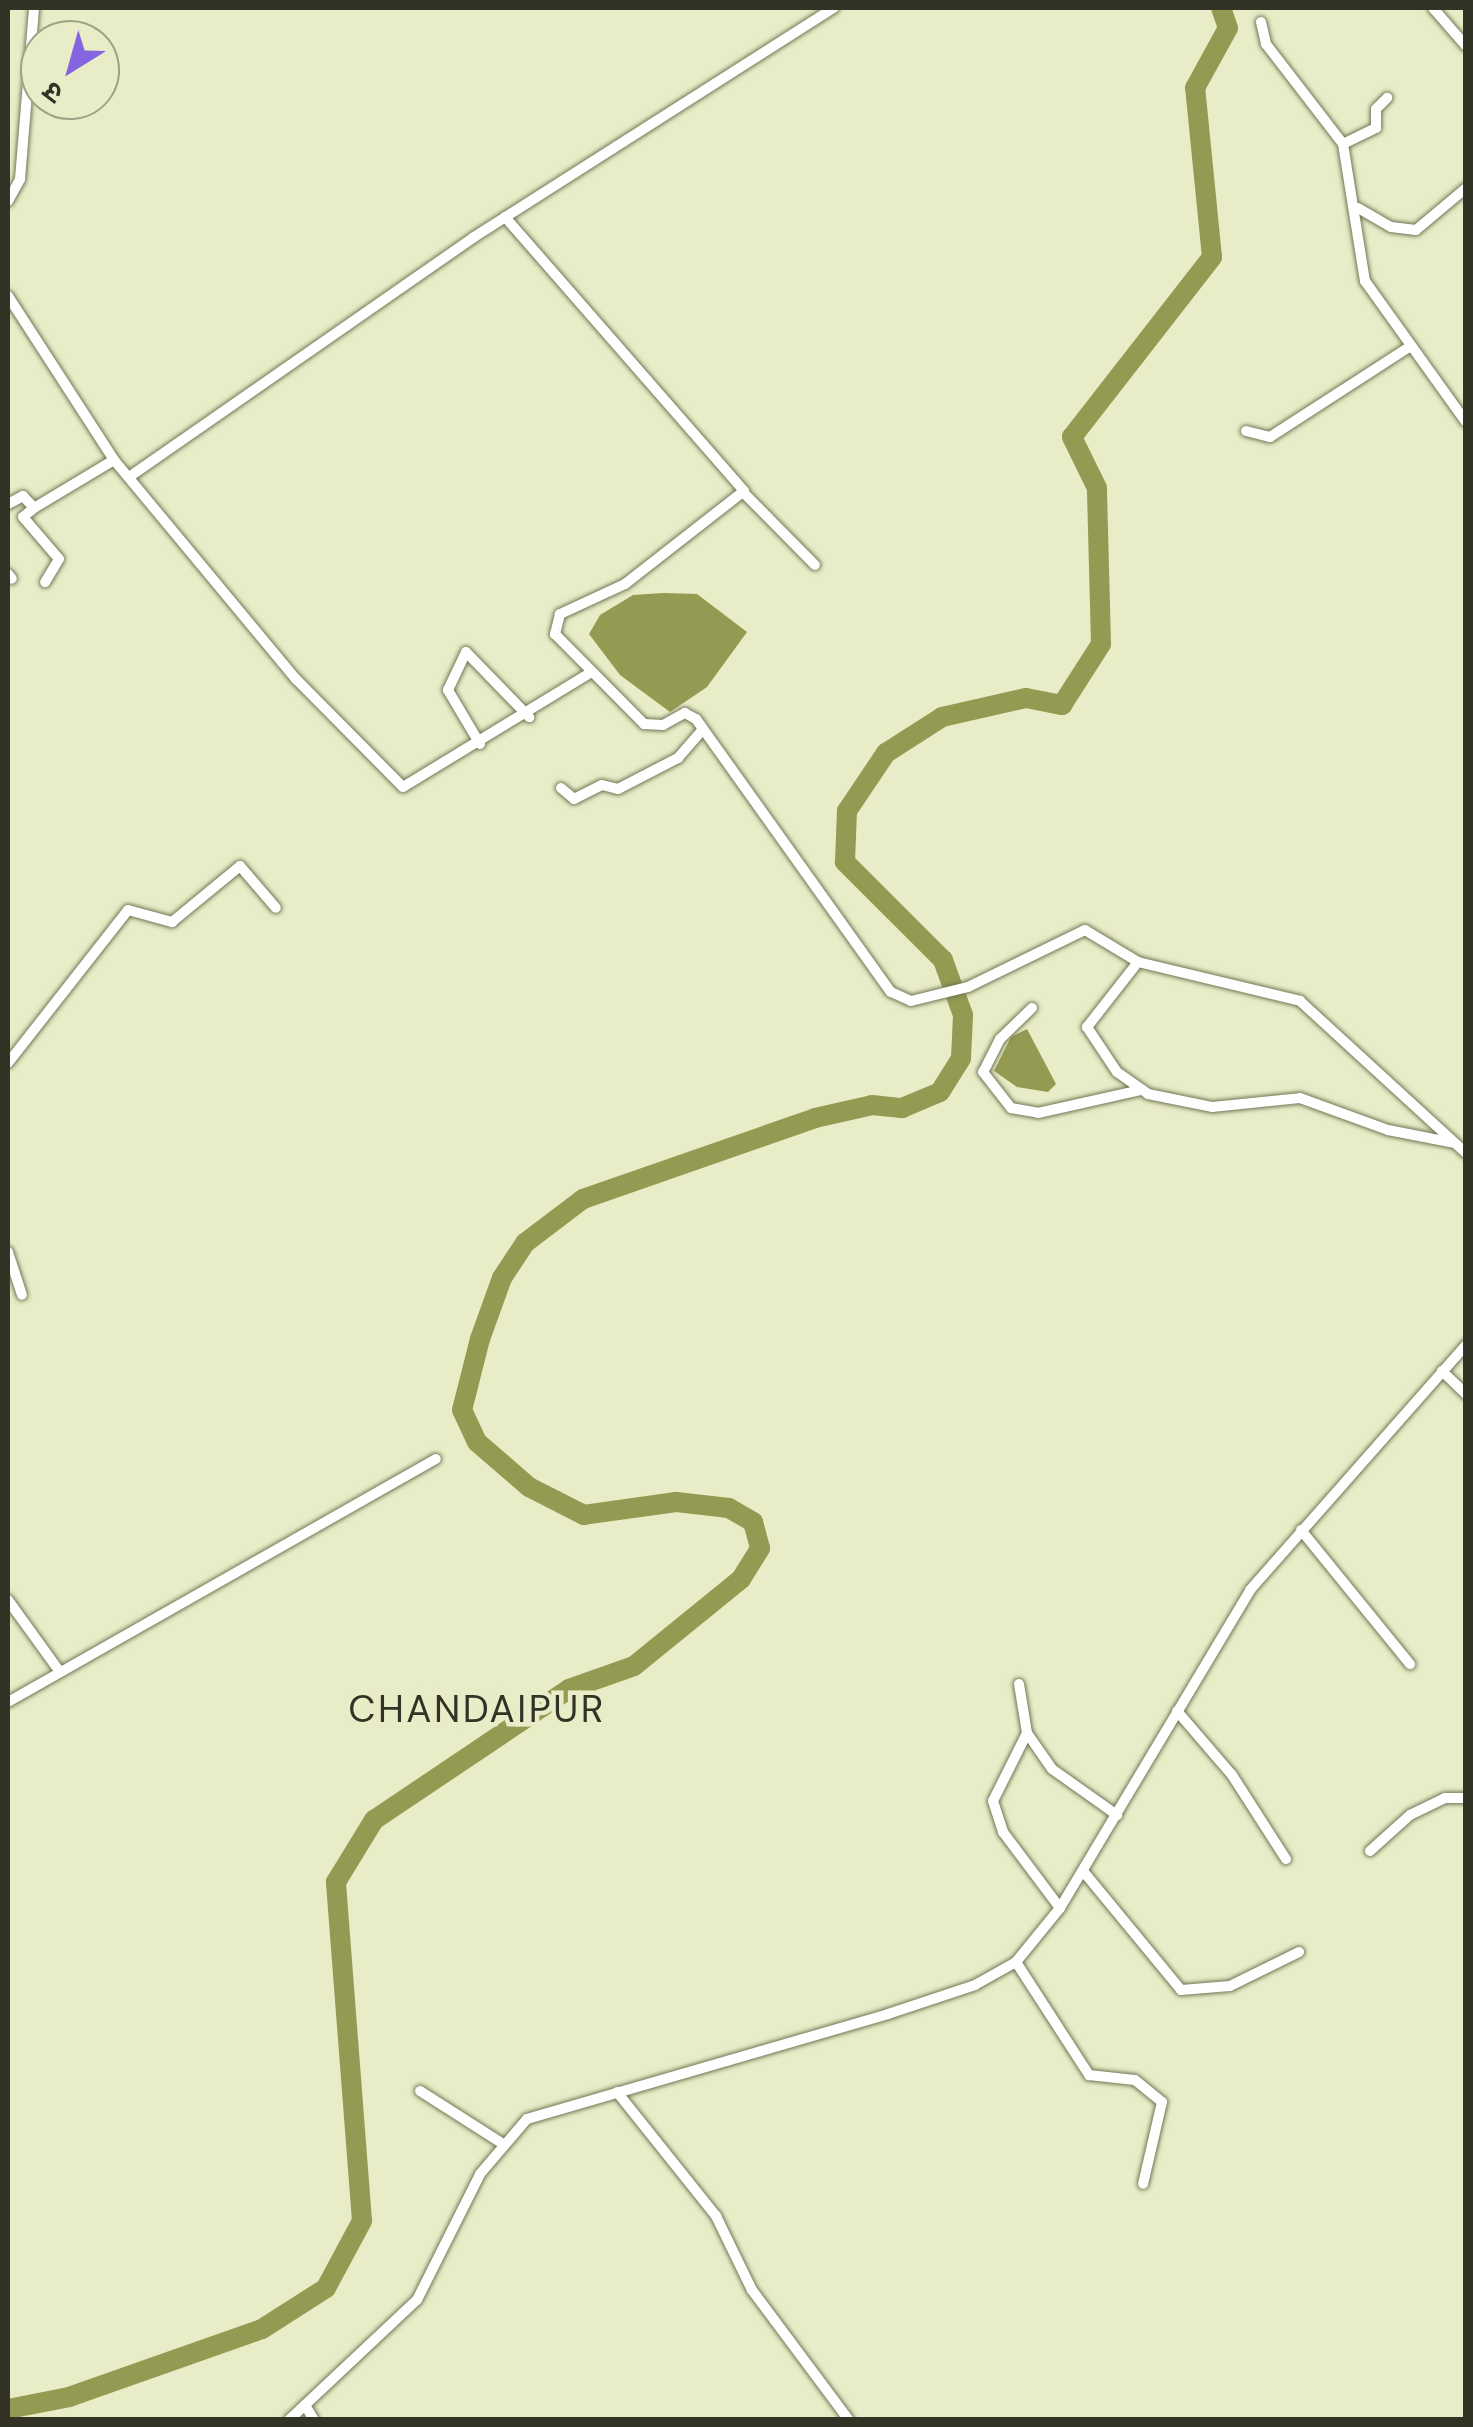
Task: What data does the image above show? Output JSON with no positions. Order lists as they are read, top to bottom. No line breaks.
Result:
{"districts":["CHANDAIPUR"],"north":"bottom left"}
